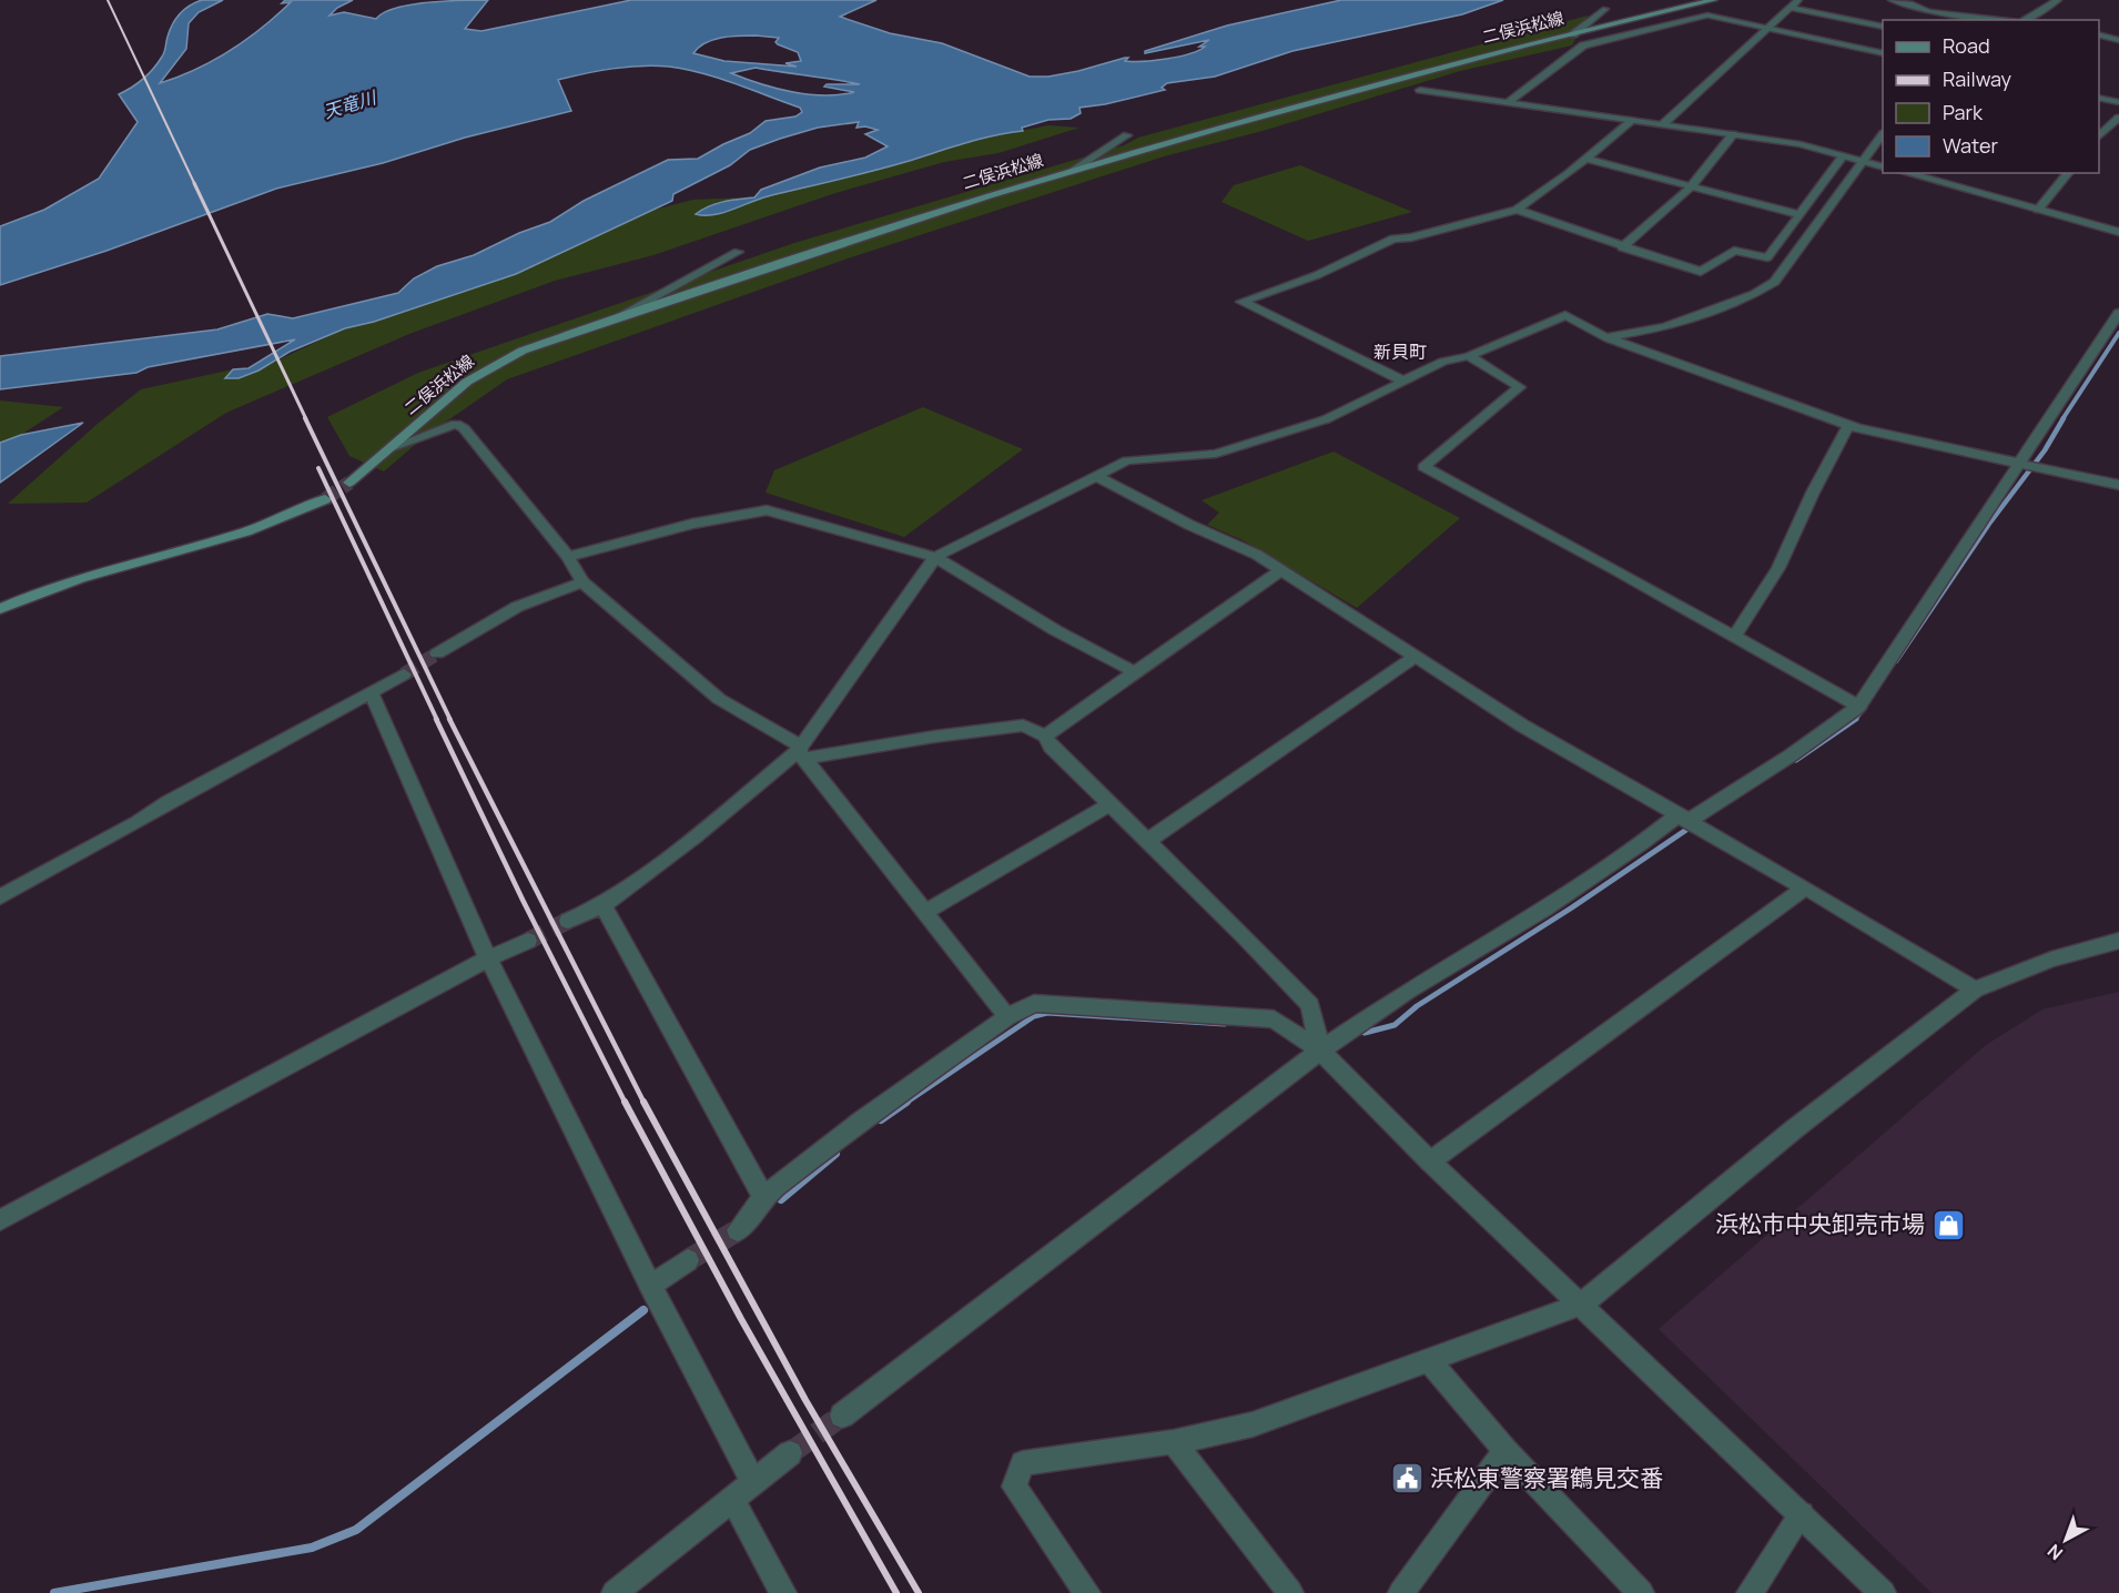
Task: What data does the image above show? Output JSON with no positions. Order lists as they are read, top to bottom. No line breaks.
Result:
{"streets":{"main road":["二俣浜松線"]},"districts":["新貝町"],"water":["天竜川"],"places":{"shop":["浜松市中央卸売市場"],"public building":["浜松東警察署鶴見交番"]},"legend":["Road","Railway","Park","Water"],"north":"bottom left"}
